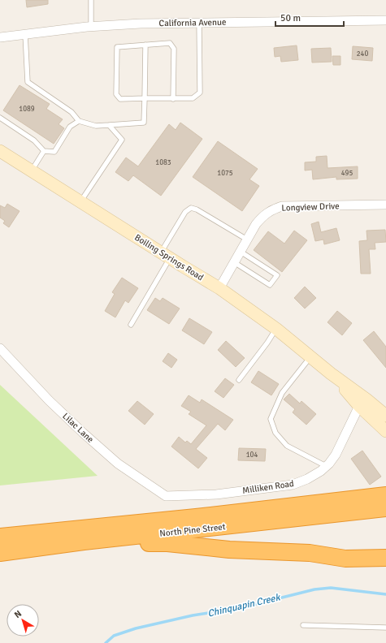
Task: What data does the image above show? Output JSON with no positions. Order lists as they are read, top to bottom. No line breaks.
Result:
{"streets":{"highway":["North Pine Street"],"main road":["Boiling Springs Road"],"street":["California Avenue","Longview Drive","Lilac Lane","Milliken Road"]},"crossings":[["Longview Drive","Boiling Springs Road"],["Boiling Springs Road","Milliken Road"],["Lilac Lane","Milliken Road"]],"water":["Chinquapin Creek"],"house_numbers":["240","1089","1083","1075","495","104"],"scale_bar":"50 m","north":"top left"}
